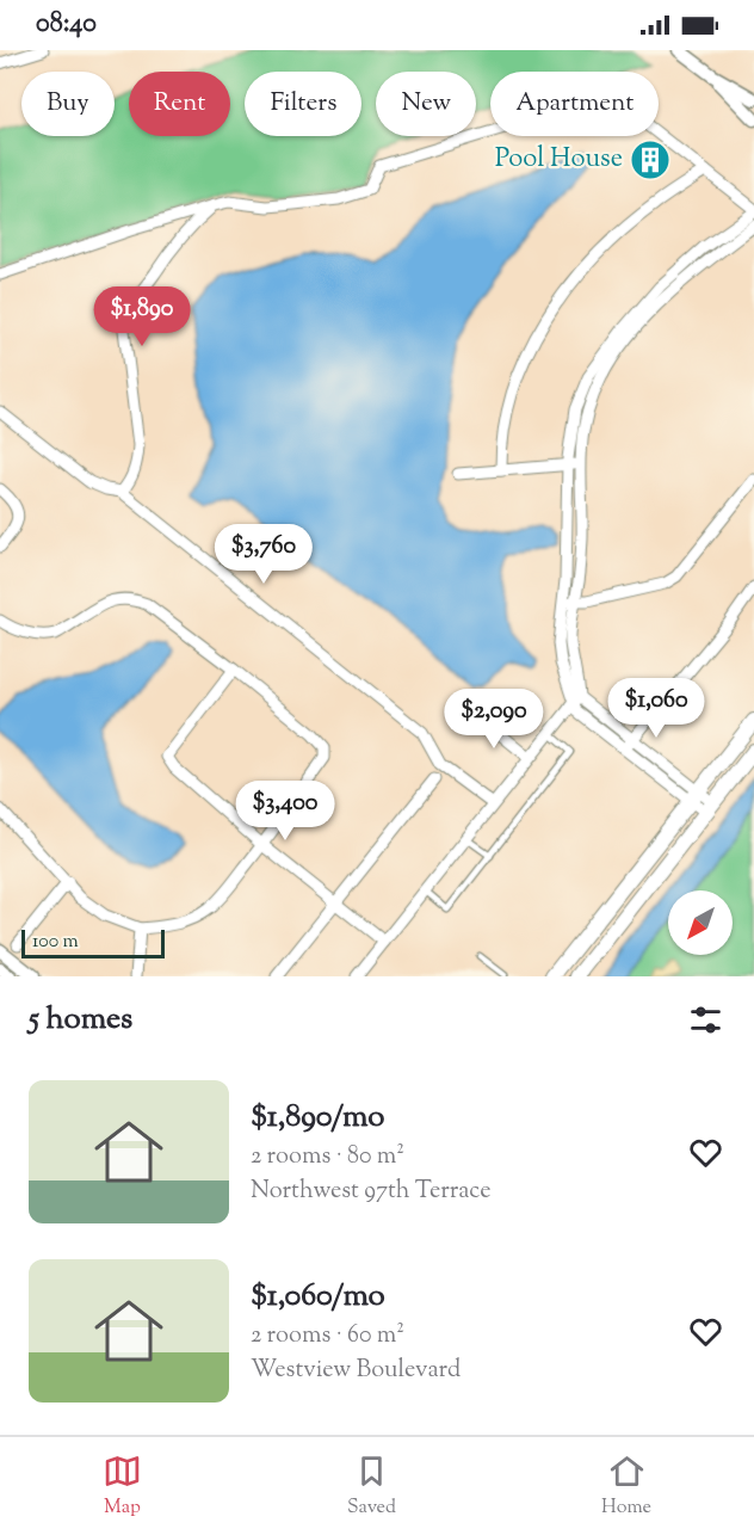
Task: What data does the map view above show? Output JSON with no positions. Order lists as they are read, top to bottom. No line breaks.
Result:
{"places":{"building":["Pool House"]},"scale_bar":"100 m","north":"bottom left","page":{"status":"08:40","chip":["Buy","Rent","Filters","New","Apartment"],"price":["$1,890","$3,760","$1,060","$2,090","$3,400"],"scale":"100 m","heading":"5 homes","list":[{"name":"$1,890/mo","note":"2 rooms · 80 m² · Northwest 97th Terrace"},{"name":"$1,060/mo","note":"2 rooms · 60 m² · Westview Boulevard"}],"tabs":["Map","Saved","Home"]}}
